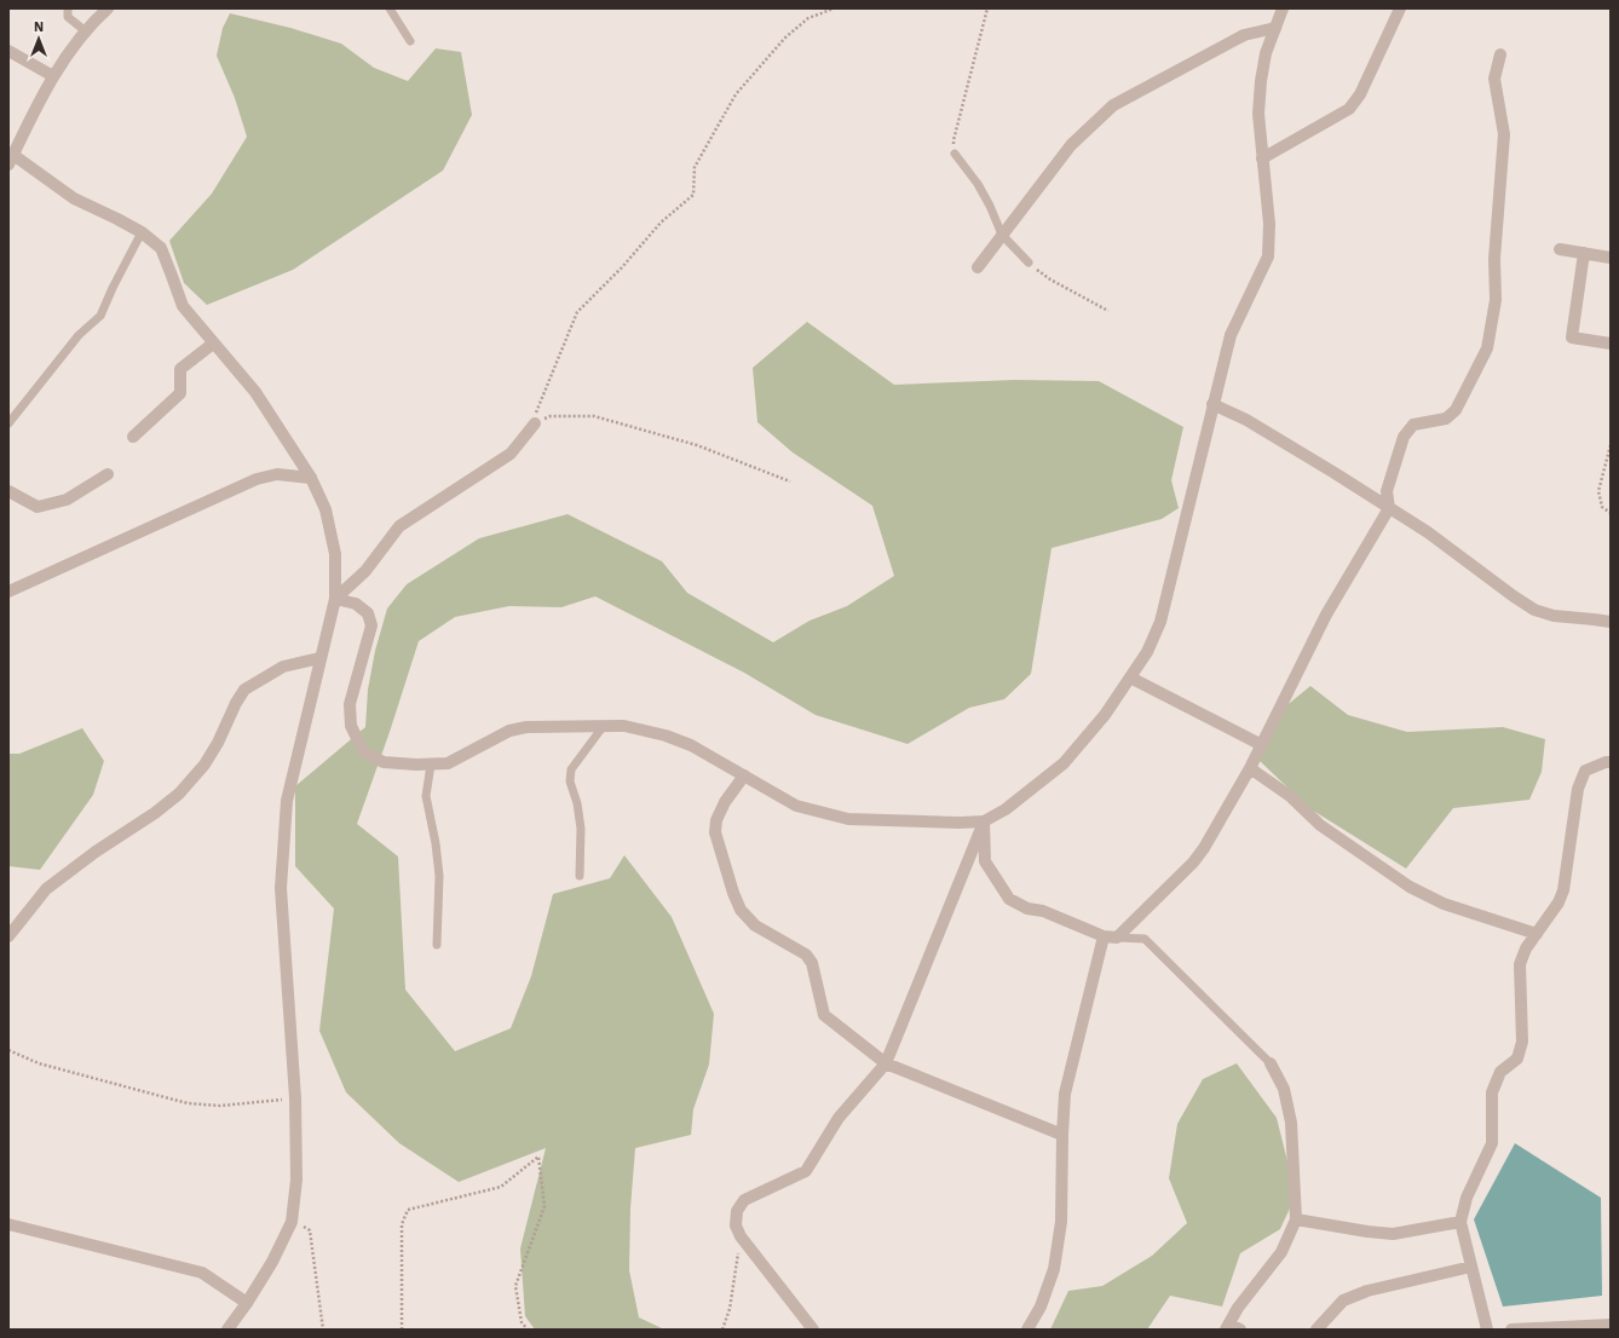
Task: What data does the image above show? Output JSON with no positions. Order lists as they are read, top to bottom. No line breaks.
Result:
{"north":"top"}
